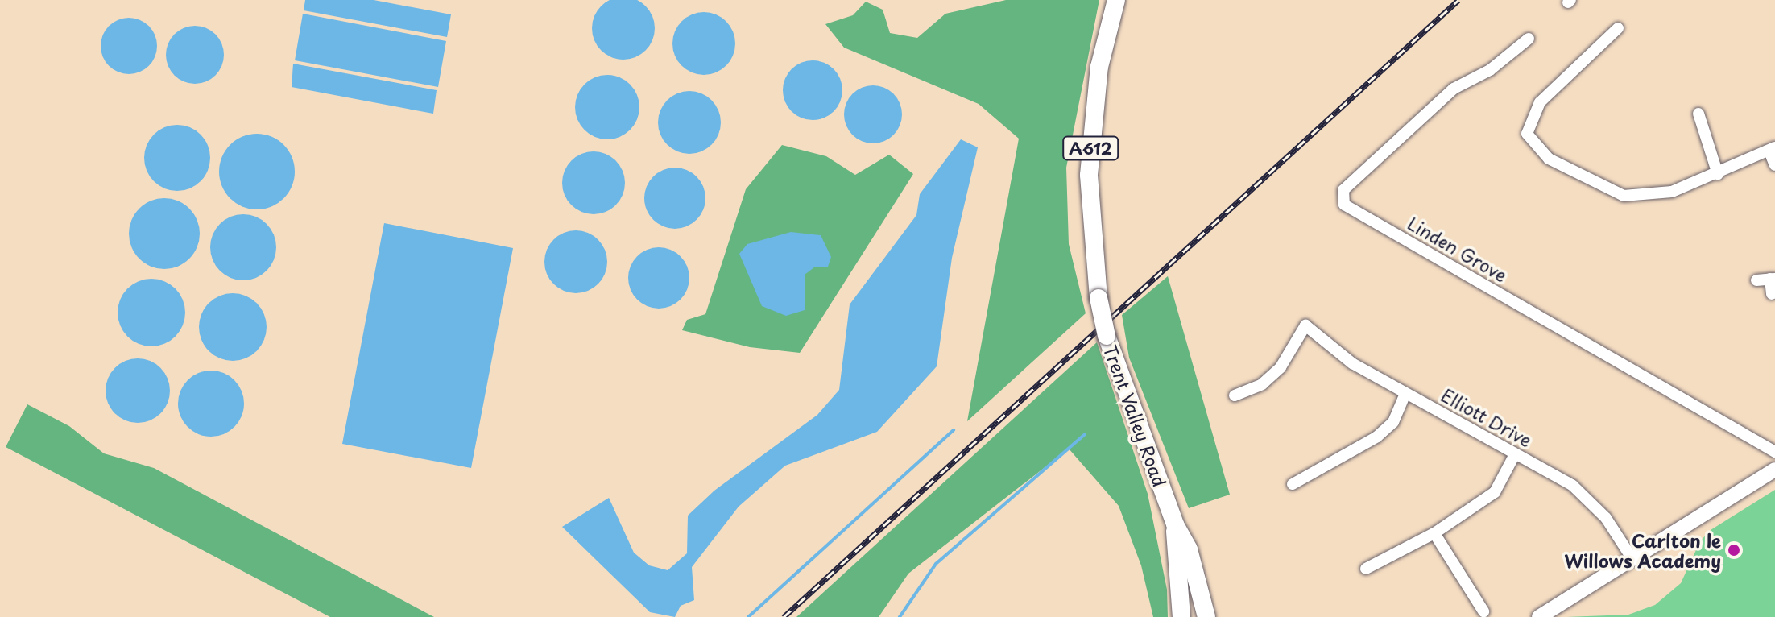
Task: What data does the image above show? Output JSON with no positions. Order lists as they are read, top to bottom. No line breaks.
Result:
{"streets":{"main road":["A612","Trent Valley Road"],"street":["Linden Grove","Elliott Drive"]},"places":["Carlton le Willows Academy"]}
